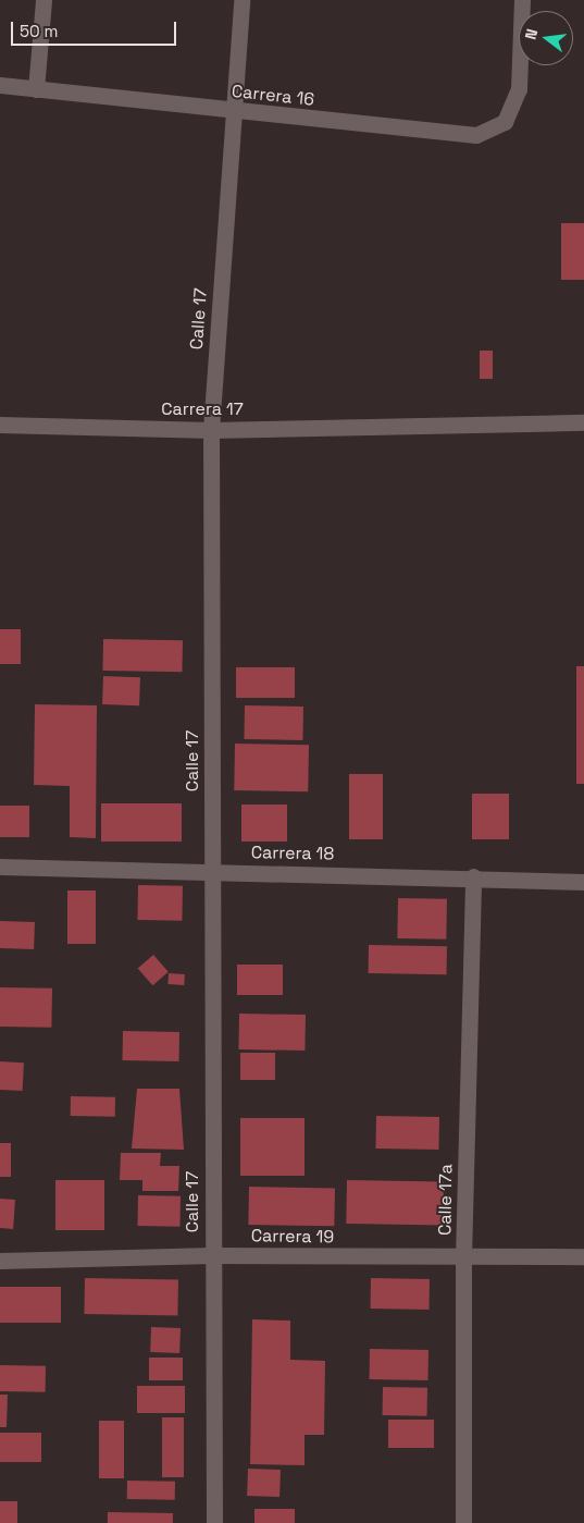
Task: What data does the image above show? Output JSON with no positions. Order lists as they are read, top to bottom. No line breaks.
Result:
{"streets":{"street":["Carrera 16","Calle 17","Carrera 17","Carrera 18","Calle 17a","Carrera 19"]},"crossings":[["Carrera 16","Calle 17"],["Calle 17","Carrera 17"],["Calle 17","Carrera 18"],["Calle 17","Carrera 19"],["Carrera 18","Calle 17a"],["Calle 17a","Carrera 19"]],"scale_bar":"50 m","north":"left"}
